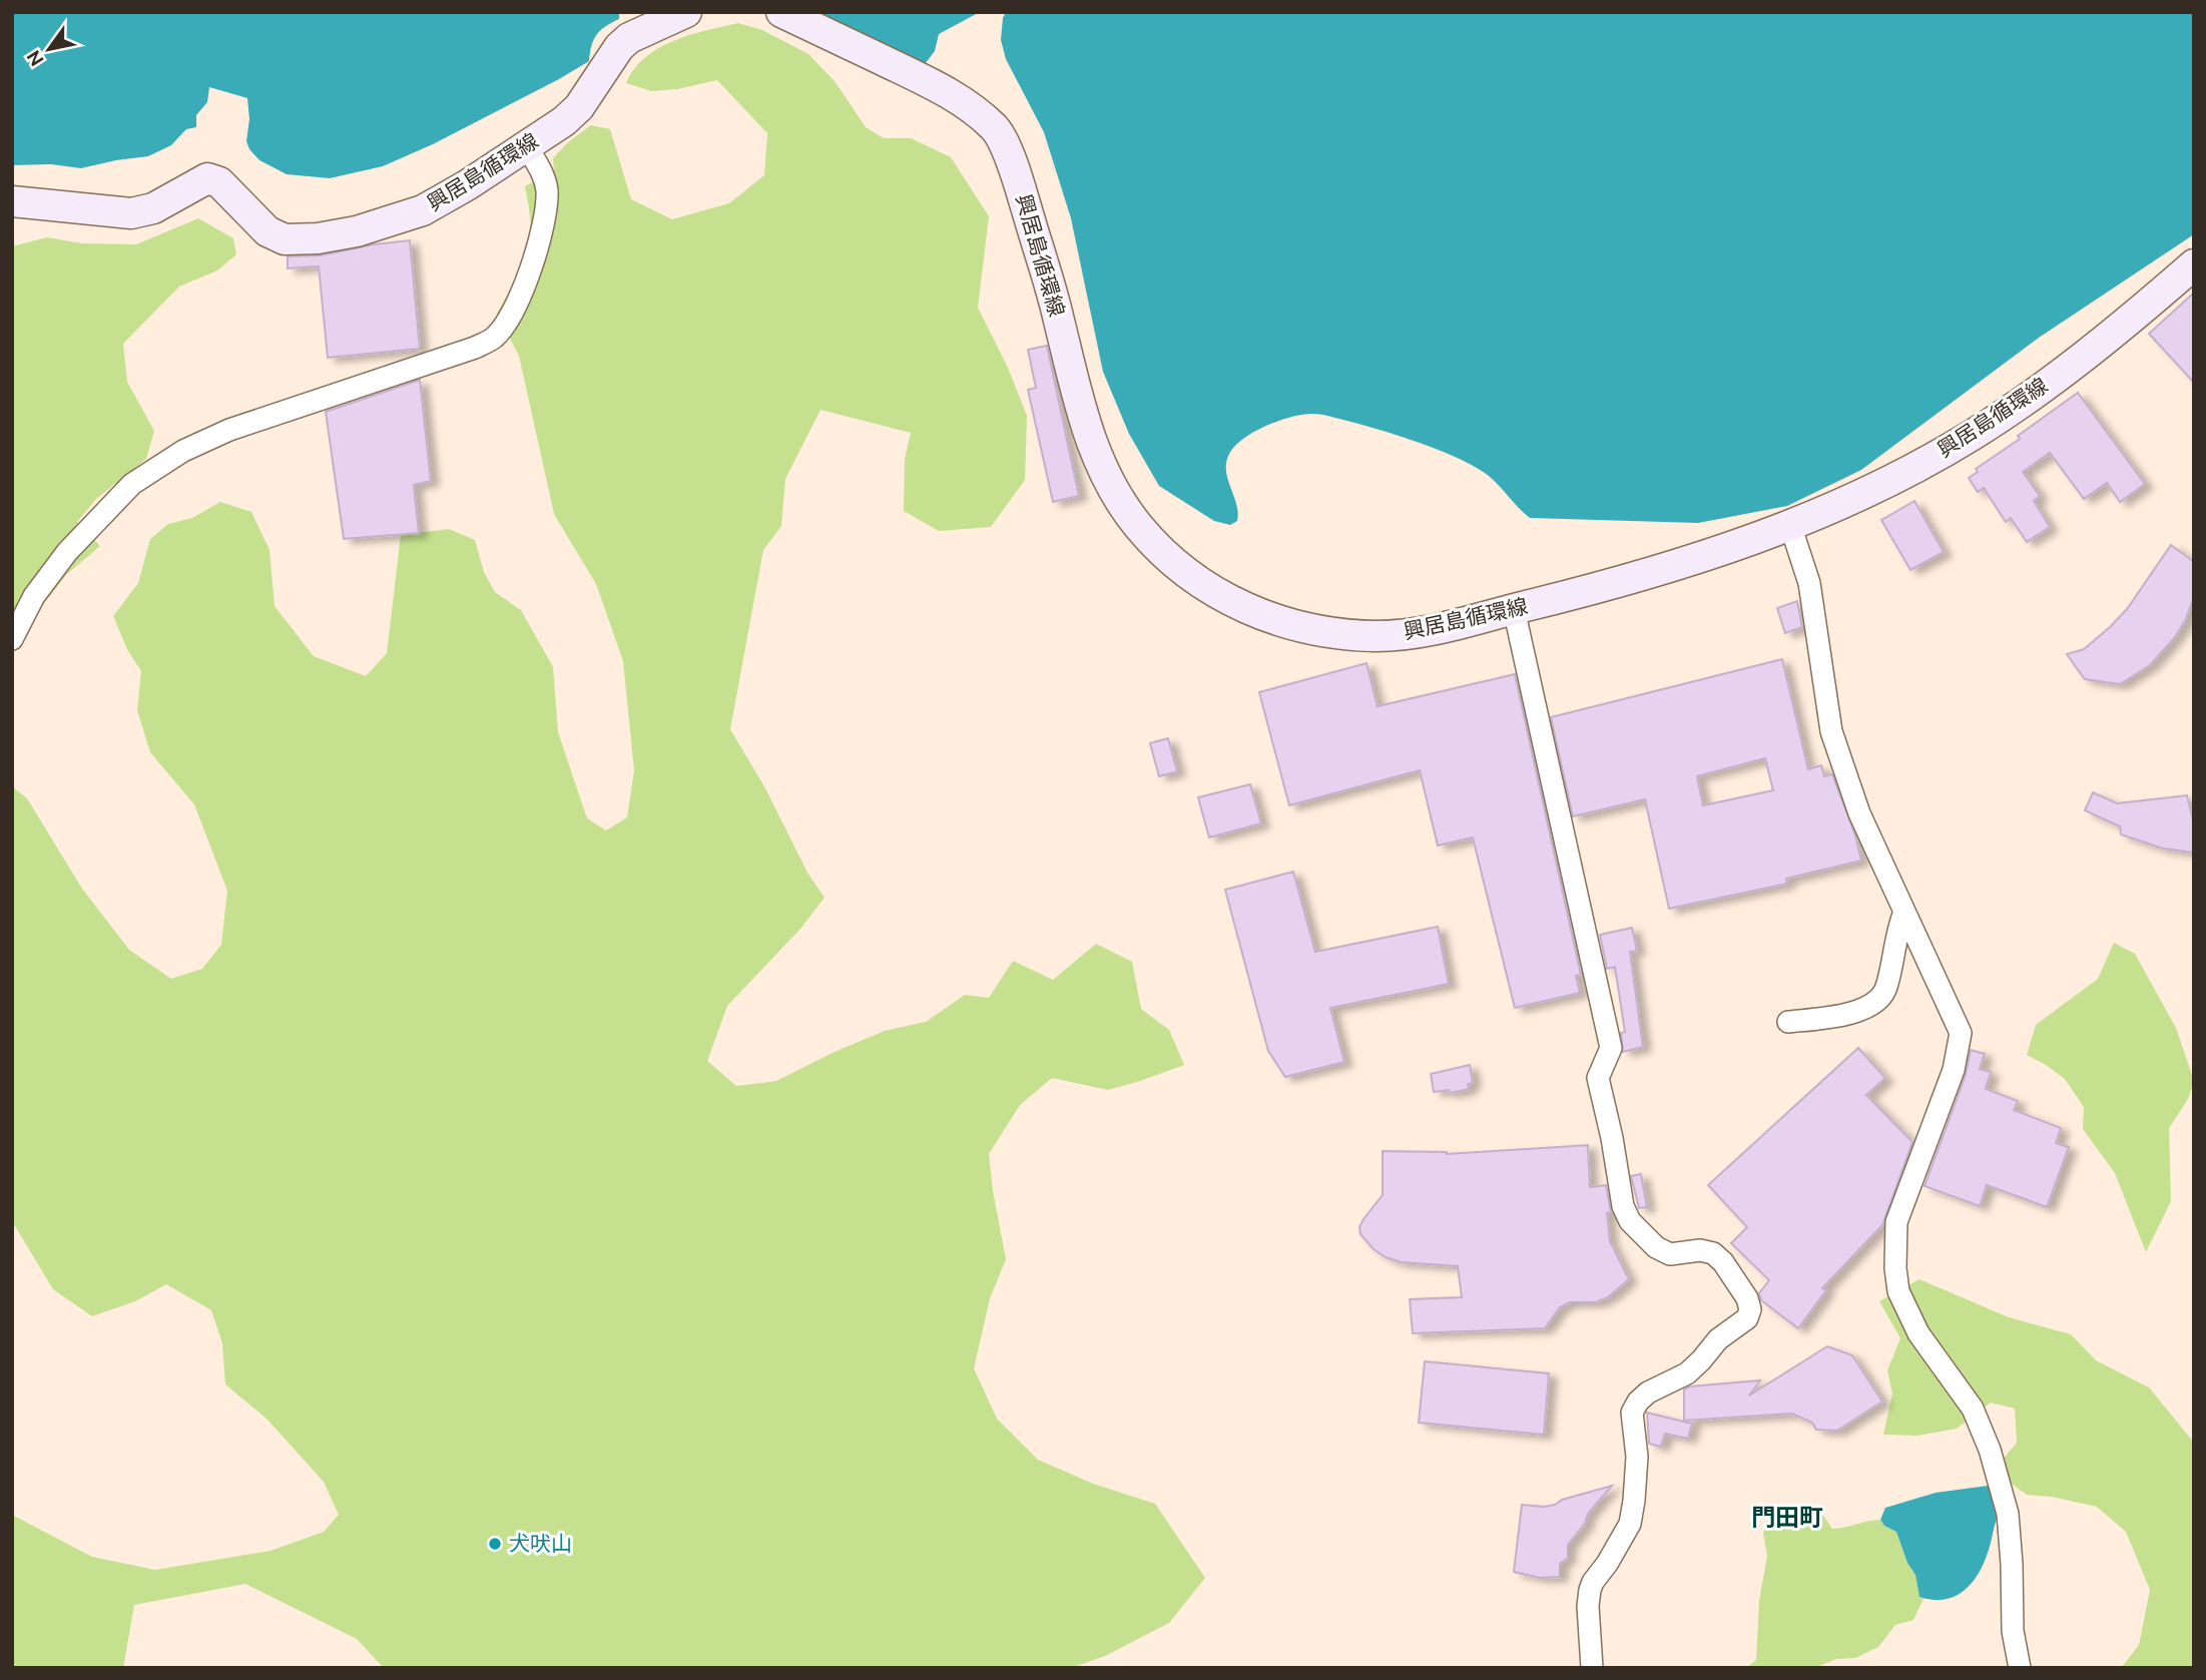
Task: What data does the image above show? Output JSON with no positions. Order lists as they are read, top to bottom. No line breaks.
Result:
{"streets":{"main road":["興居島循環線"]},"districts":["門田町"],"places":["犬吠山"],"north":"bottom left"}
